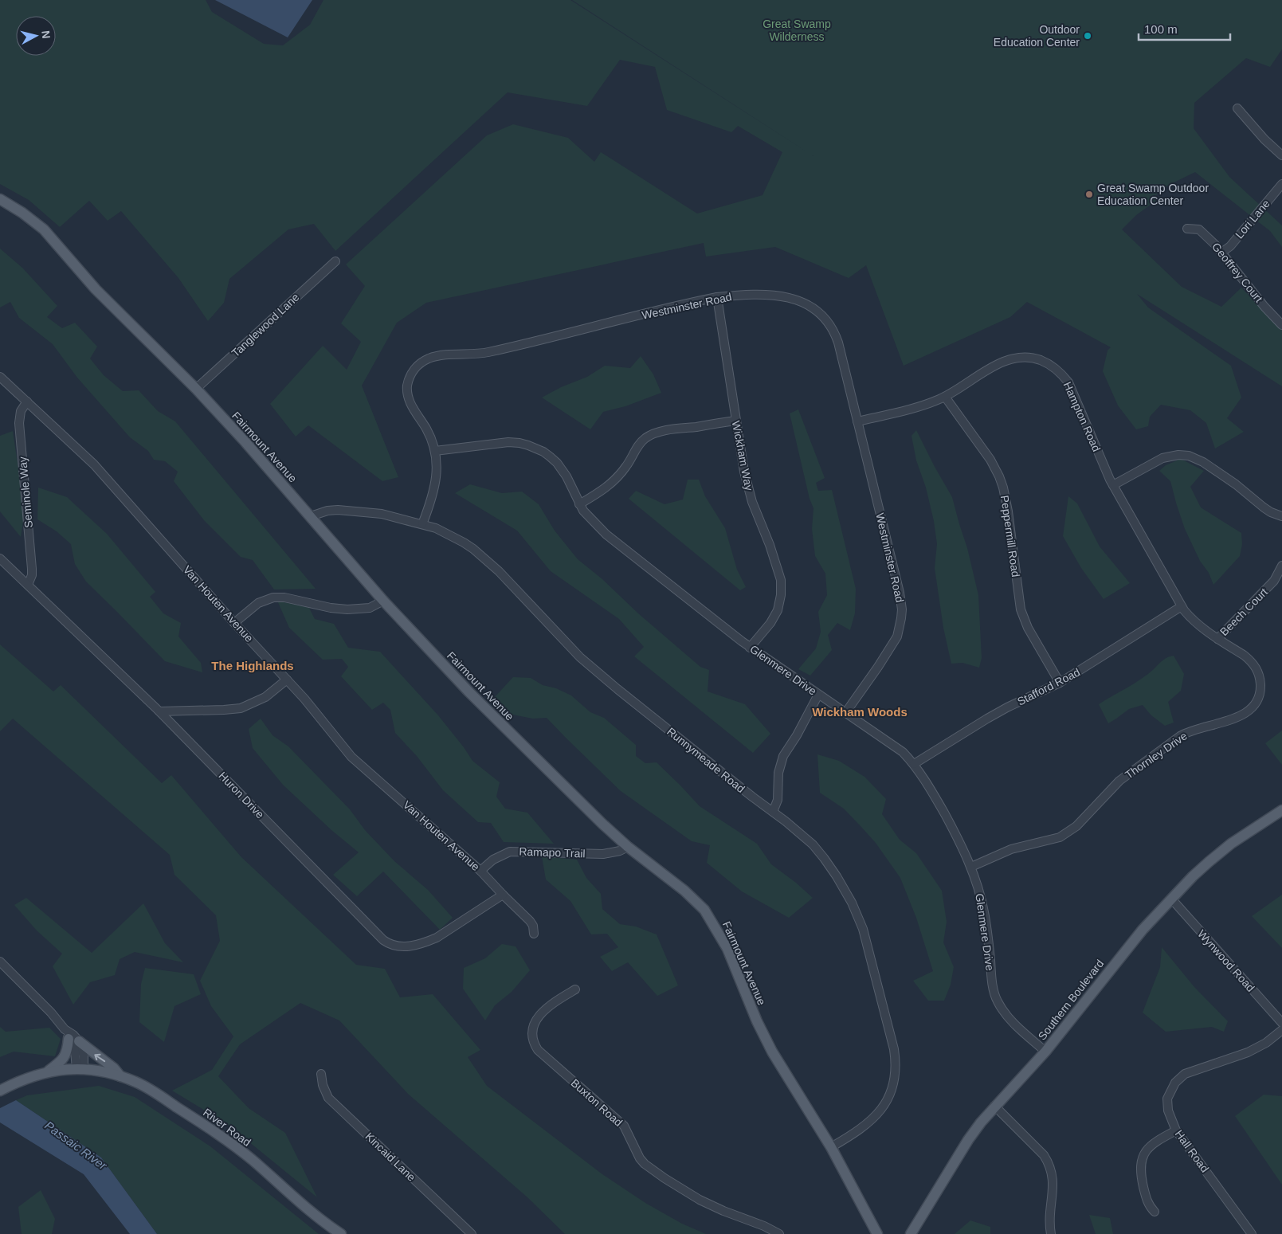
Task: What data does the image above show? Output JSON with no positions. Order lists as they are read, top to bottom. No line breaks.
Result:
{"streets":{"main road":["Fairmount Avenue","Southern Boulevard","River Road"],"street":["Lori Lane","Geoffrey Court","Westminster Road","Tanglewood Lane","Hampton Road","Wickham Way","Seminole Way","Peppermill Road","Van Houten Avenue","Beech Court","Glenmere Drive","Stafford Road","Thornley Drive","Runnymeade Road","Huron Drive","Ramapo Trail","Wynwood Road","Buxton Road","Hall Road","Kincaid Lane"]},"crossings":[["Lori Lane","Geoffrey Court"],["Westminster Road","Hampton Road"],["Westminster Road","Wickham Way"],["Westminster Road","Glenmere Drive"],["Westminster Road","Runnymeade Road"],["Tanglewood Lane","Fairmount Avenue"],["Hampton Road","Peppermill Road"],["Hampton Road","Thornley Drive"],["Fairmount Avenue","Runnymeade Road"],["Fairmount Avenue","Ramapo Trail"],["Wickham Way","Glenmere Drive"],["Seminole Way","Van Houten Avenue"],["Seminole Way","Huron Drive"],["Peppermill Road","Stafford Road"],["Van Houten Avenue","Huron Drive"],["Van Houten Avenue","Ramapo Trail"],["Beech Court","Thornley Drive"],["Glenmere Drive","Stafford Road"],["Glenmere Drive","Thornley Drive"],["Glenmere Drive","Southern Boulevard"],["Stafford Road","Thornley Drive"],["Wynwood Road","Southern Boulevard"]],"districts":["The Highlands","Wickham Woods"],"water":["Passaic River"],"parks":["Great Swamp Wilderness"],"places":["Outdoor Education Center","Great Swamp Outdoor Education Center"],"scale_bar":"100 m","north":"right"}
